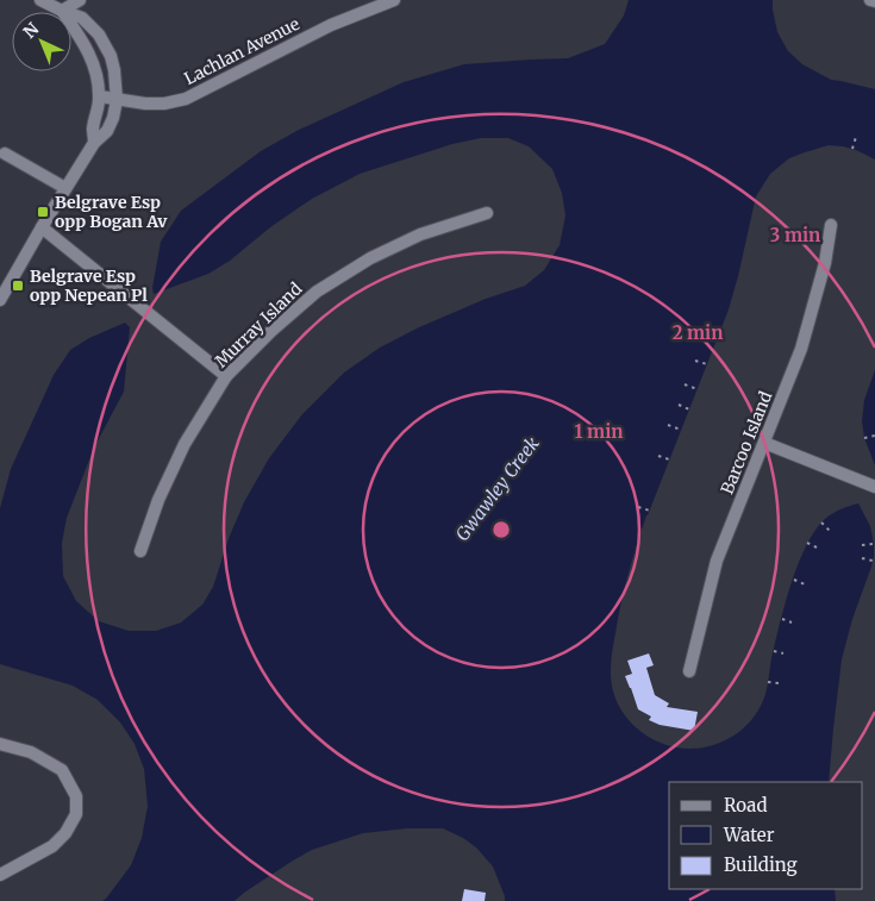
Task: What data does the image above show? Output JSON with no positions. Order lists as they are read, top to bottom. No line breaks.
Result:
{"streets":{"street":["Lachlan Avenue","Murray Island","Barcoo Island"]},"water":["Gwawley Creek"],"places":{"transit":["Belgrave Esp opp Bogan Av","Belgrave Esp opp Nepean Pl"]},"legend":["Road","Water","Building"],"north":"top left","rings":["3 min","2 min","1 min"]}
